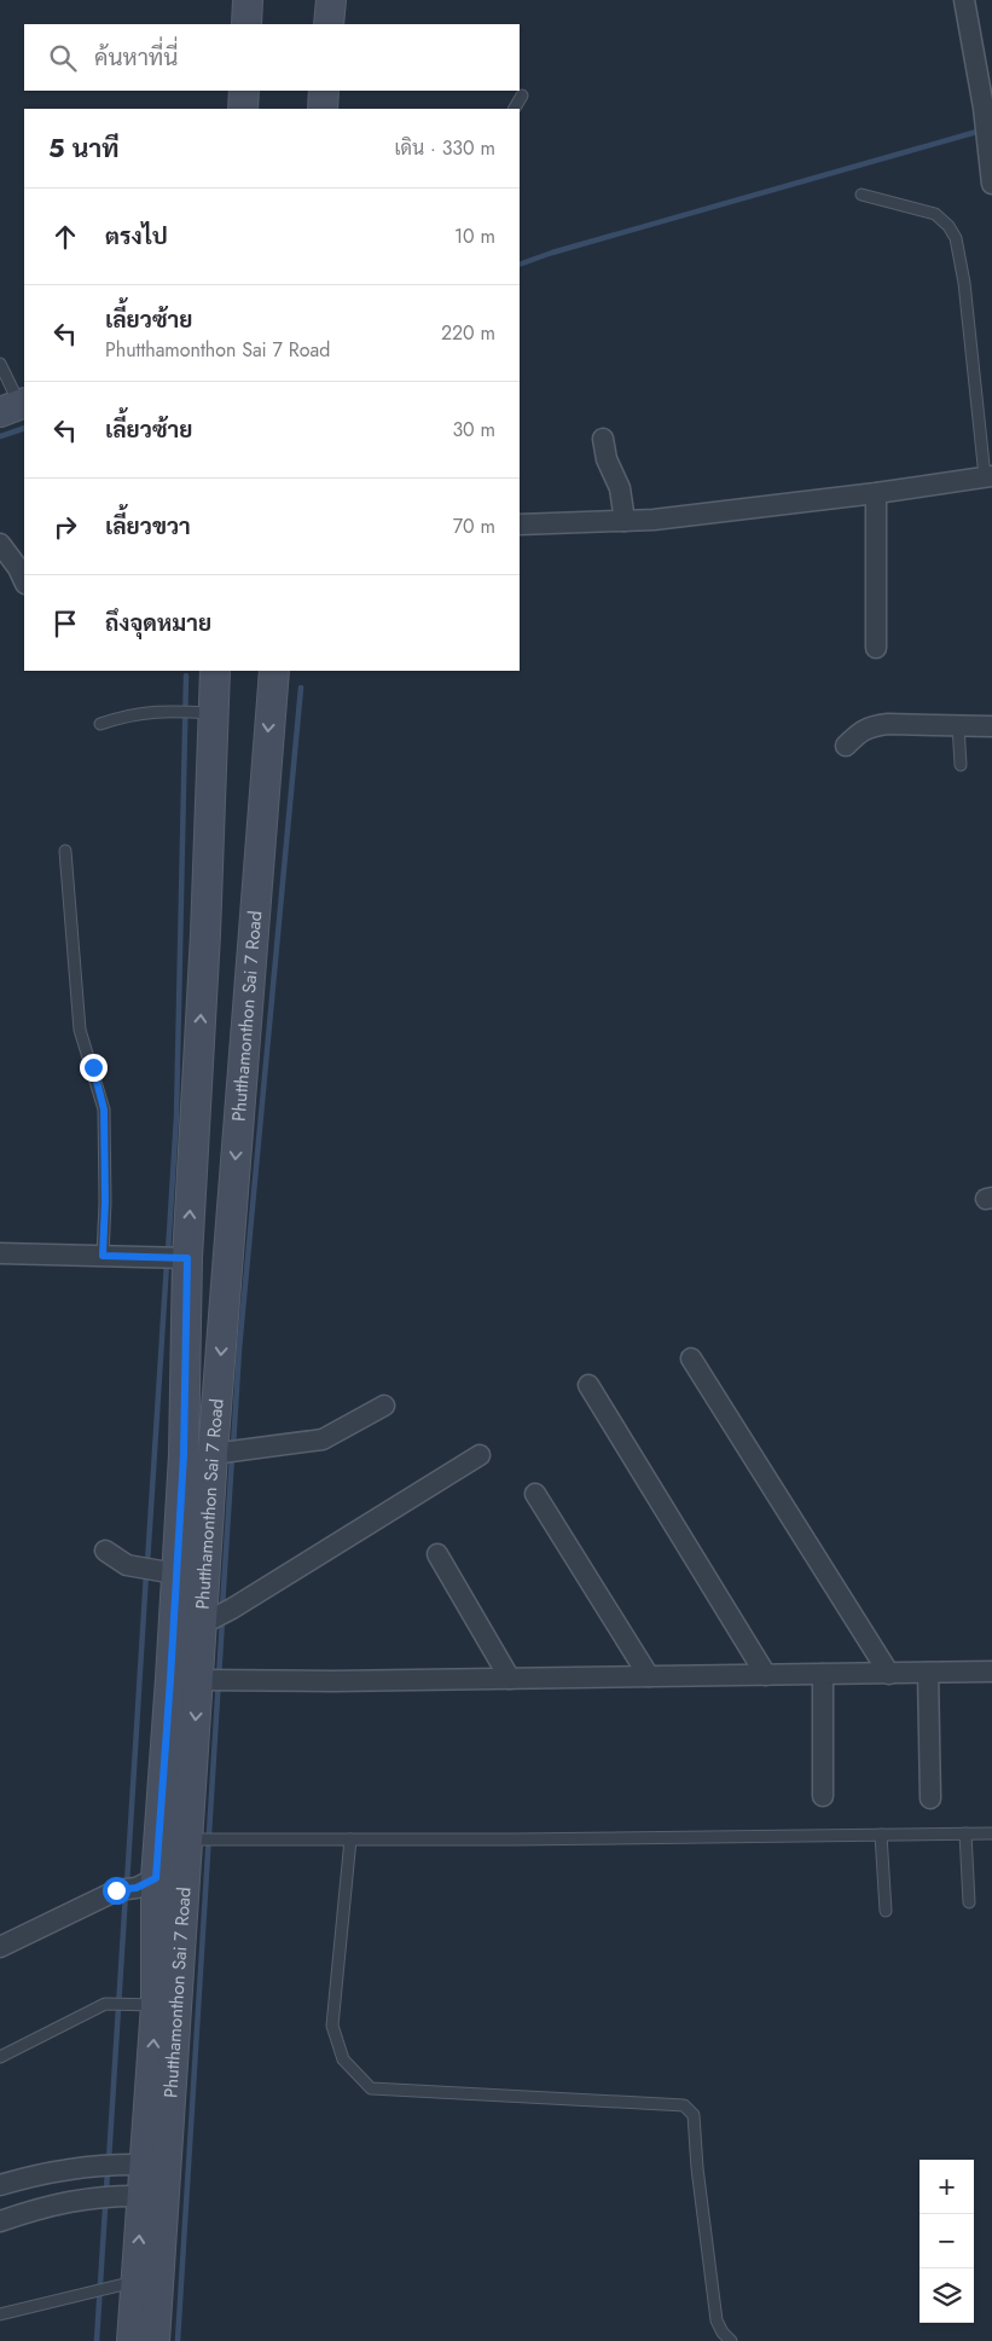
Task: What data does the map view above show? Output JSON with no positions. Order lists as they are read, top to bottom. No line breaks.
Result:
{"streets":{"main road":["Phutthamonthon Sai 7 Road"]},"page":{"search":"ค้นหาที่นี่","heading":["5 นาที","เดิน · 330 m"],"list":[["ตรงไป","10 m"],["เลี้ยวซ้าย","Phutthamonthon Sai 7 Road","220 m"],["เลี้ยวซ้าย","30 m"],["เลี้ยวขวา","70 m"],"ถึงจุดหมาย"],"map_buttons":["+","−"]}}
